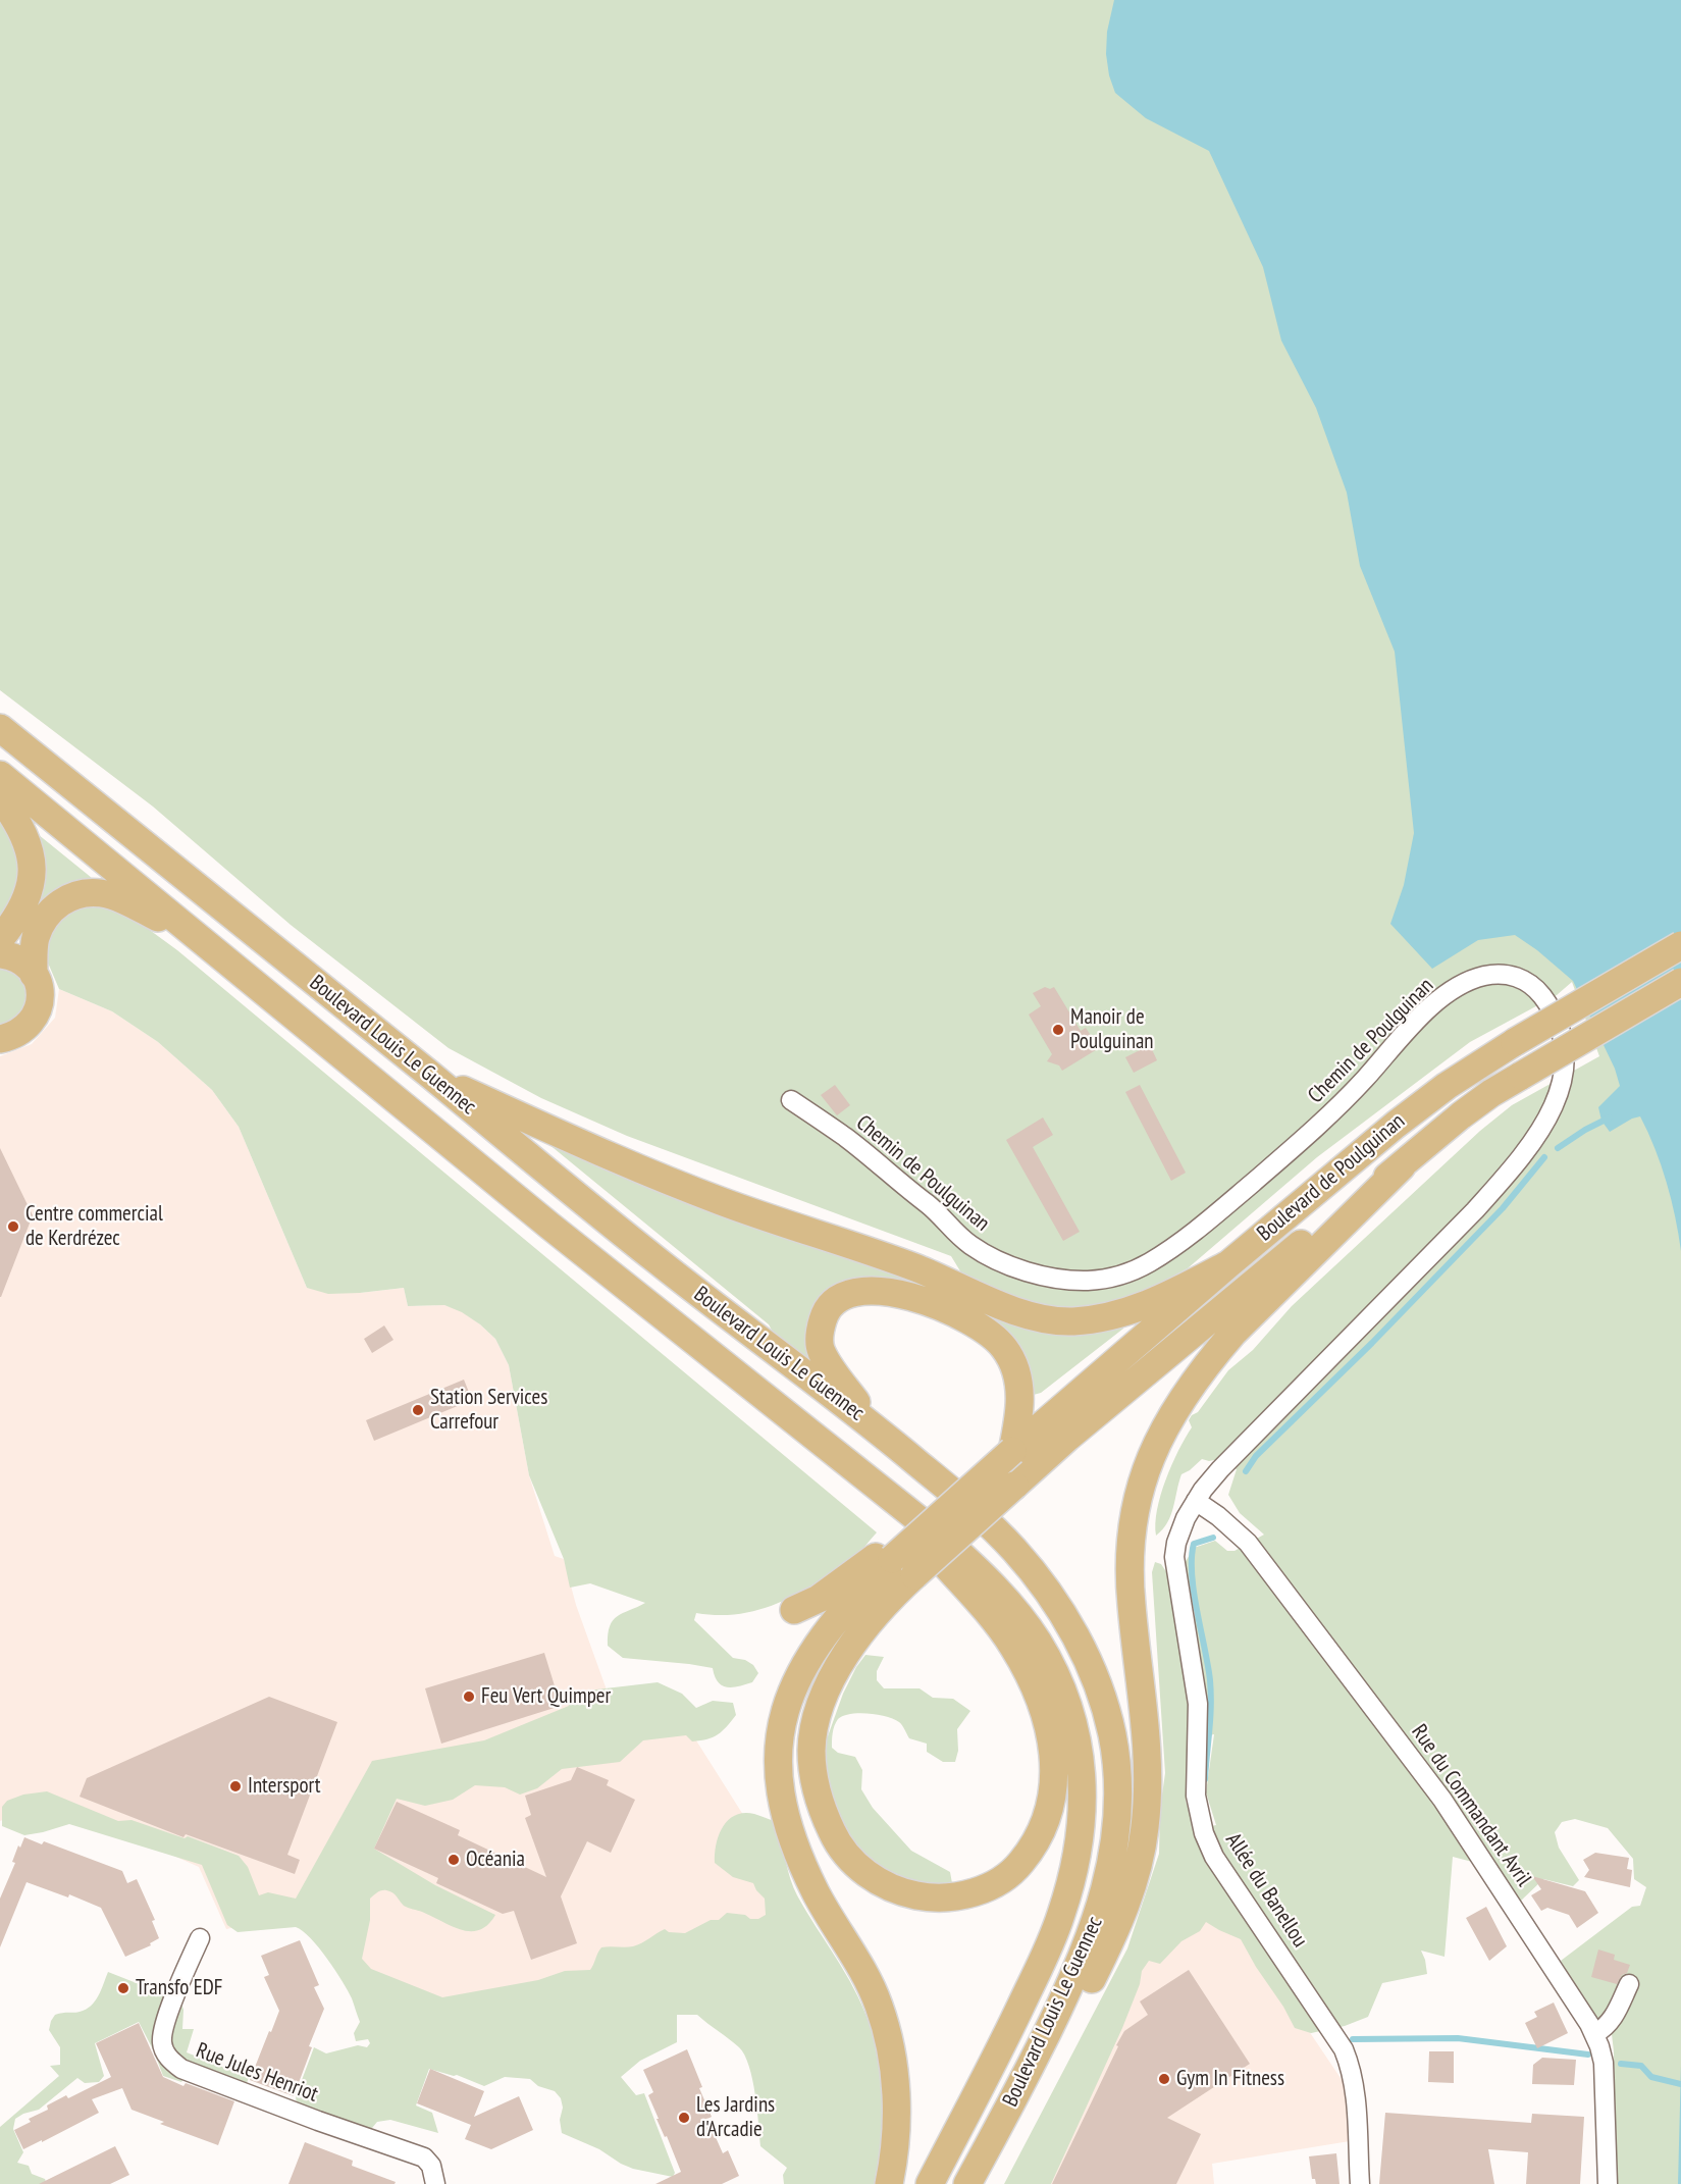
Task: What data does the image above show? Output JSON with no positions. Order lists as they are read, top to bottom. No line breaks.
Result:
{"streets":{"main road":["Boulevard Louis Le Guennec","Boulevard de Poulguinan"],"street":["Chemin de Poulguinan","Rue du Commandant Avril","Allée du Banellou","Rue Jules Henriot"]},"crossings":[["Chemin de Poulguinan","Rue du Commandant Avril"],["Chemin de Poulguinan","Allée du Banellou"],["Boulevard Louis Le Guennec","Boulevard de Poulguinan"],["Rue du Commandant Avril","Allée du Banellou"]],"places":["Manoir de Poulguinan","Centre commercial de Kerdrézec","Station Services Carrefour","Feu Vert Quimper","Intersport","Océania","Transfo EDF","Gym In Fitness","Les Jardins d'Arcadie"]}
